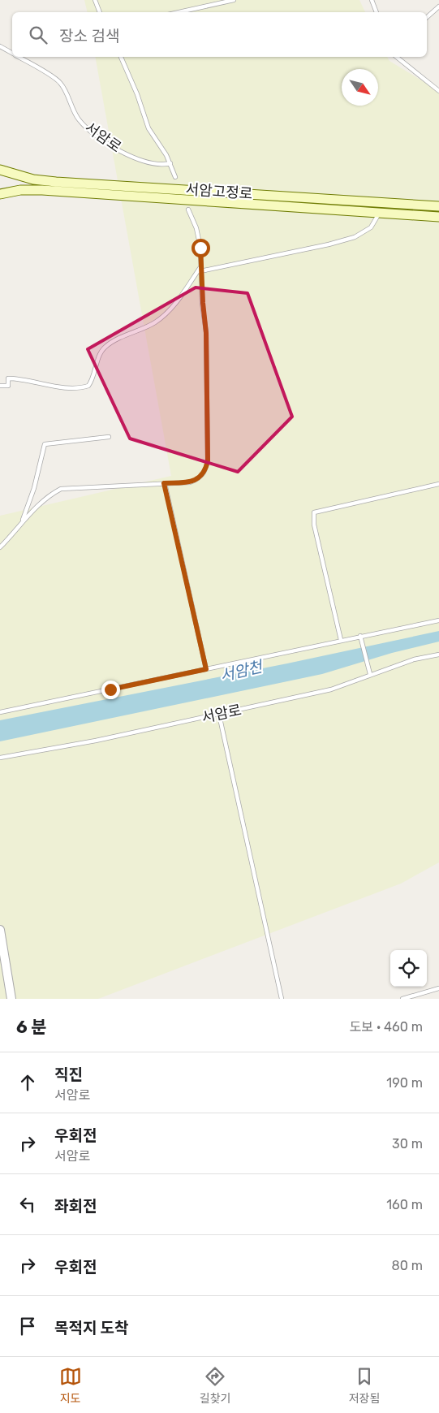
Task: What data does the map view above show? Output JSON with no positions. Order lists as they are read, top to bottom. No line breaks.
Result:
{"streets":{"main road":["서암고정로"],"lane":["서암로"]},"water":["서암천"],"north":"bottom right","page":{"search":"장소 검색","heading":["6 분","도보 · 460 m"],"list":[["직진","서암로","190 m"],["우회전","서암로","30 m"],["좌회전","160 m"],["우회전","80 m"],"목적지 도착"],"nav":["지도","길찾기","저장됨"]}}
